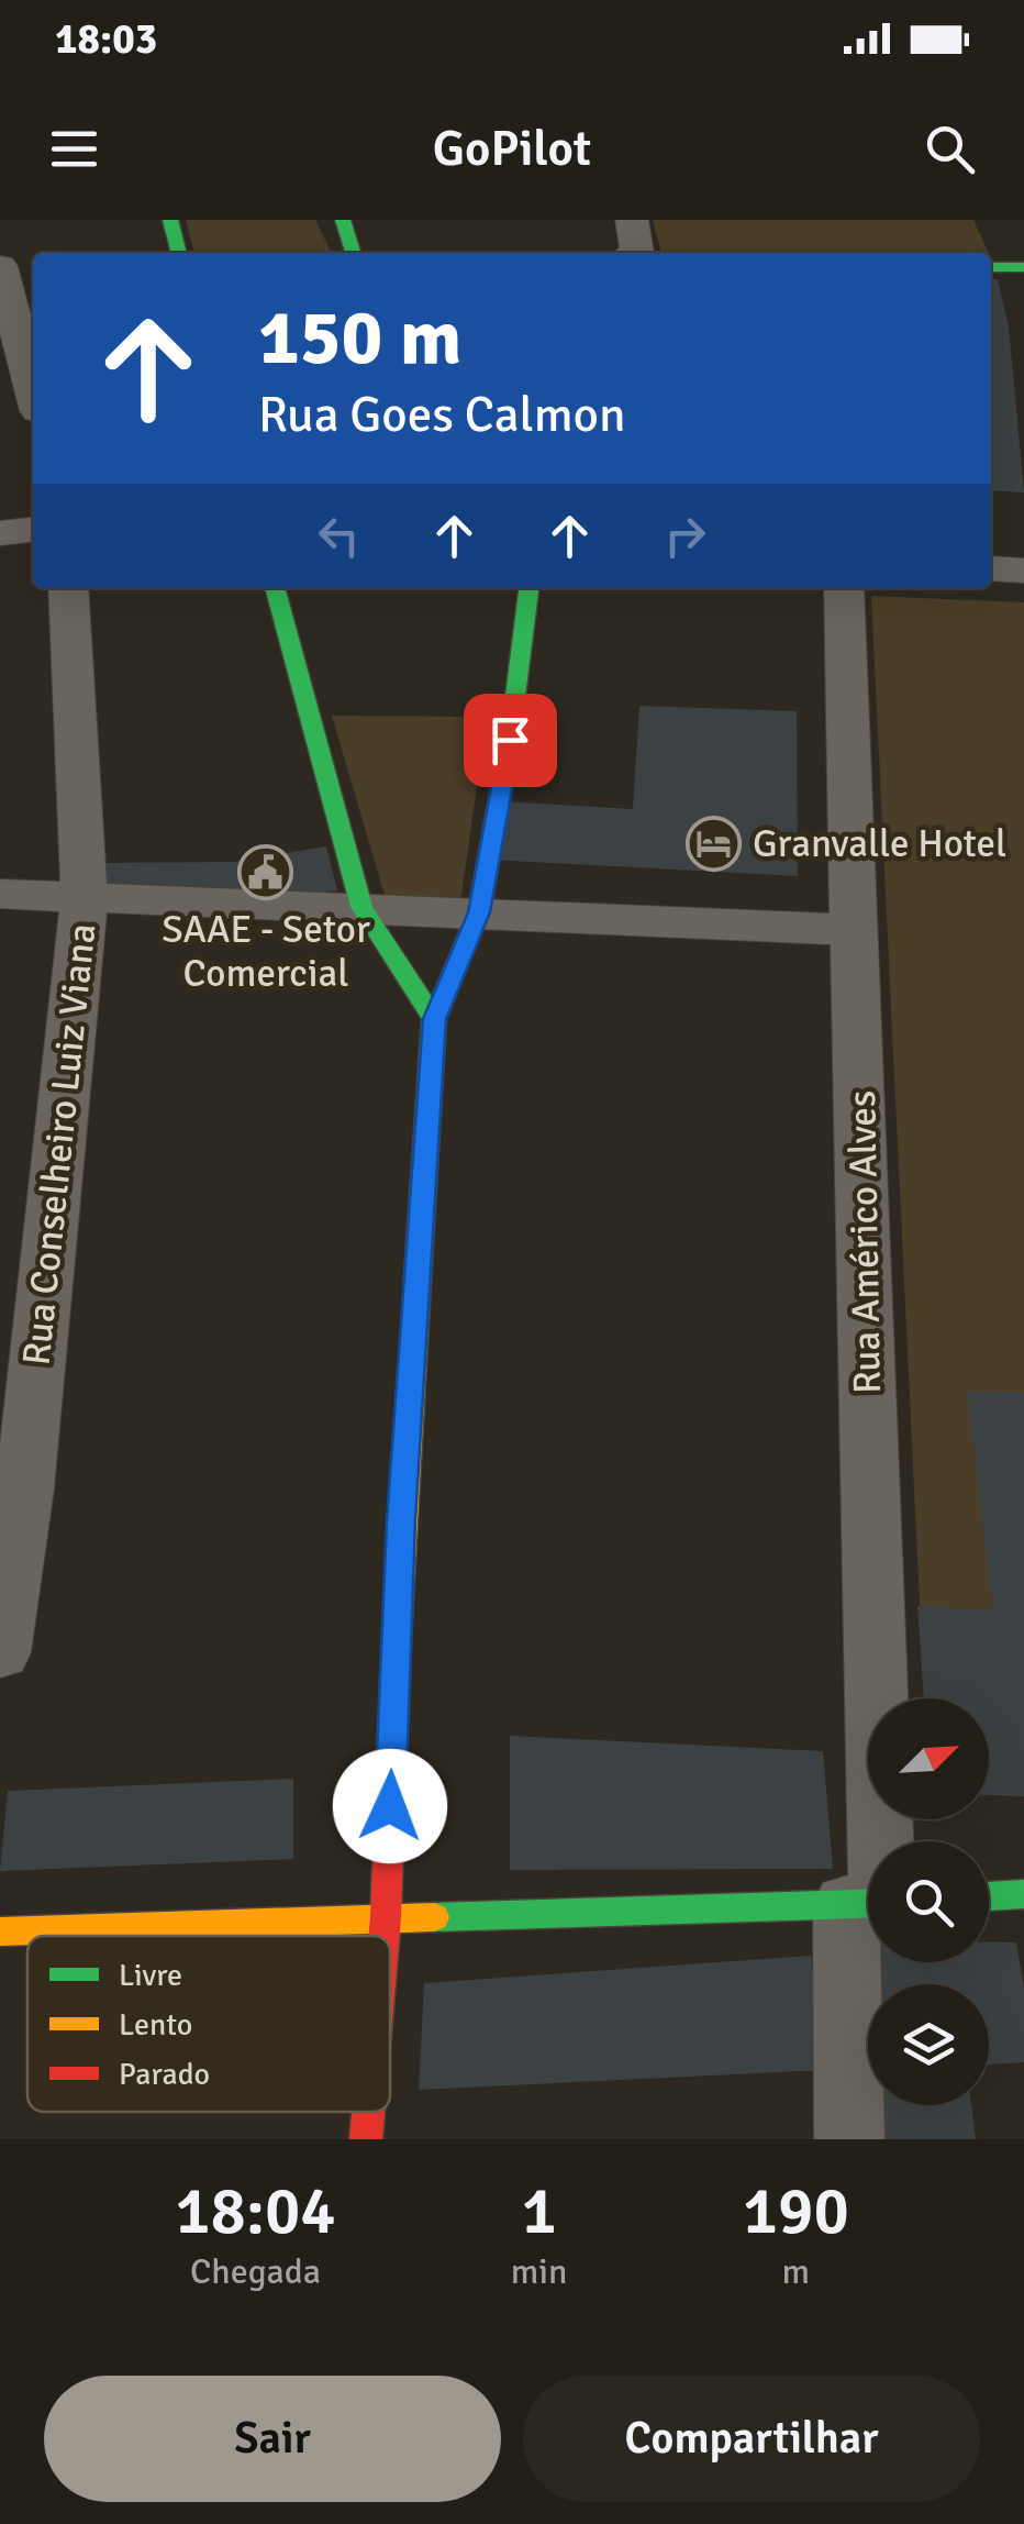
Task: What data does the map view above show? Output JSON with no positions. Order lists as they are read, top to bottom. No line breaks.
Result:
{"streets":{"street":["Rua Conselheiro Luiz Viana","Rua Américo Alves"]},"places":{"hotel":["Granvalle Hotel"],"public building":["SAAE - Setor Comercial"]},"legend":["Livre","Lento","Parado"],"north":"top right","page":{"status":"18:03","header":"GoPilot","turn":["150 m","Rua Goes Calmon"],"eta":["18:04","Chegada","1","min","190","m"],"buttons":["Sair","Compartilhar"]}}
